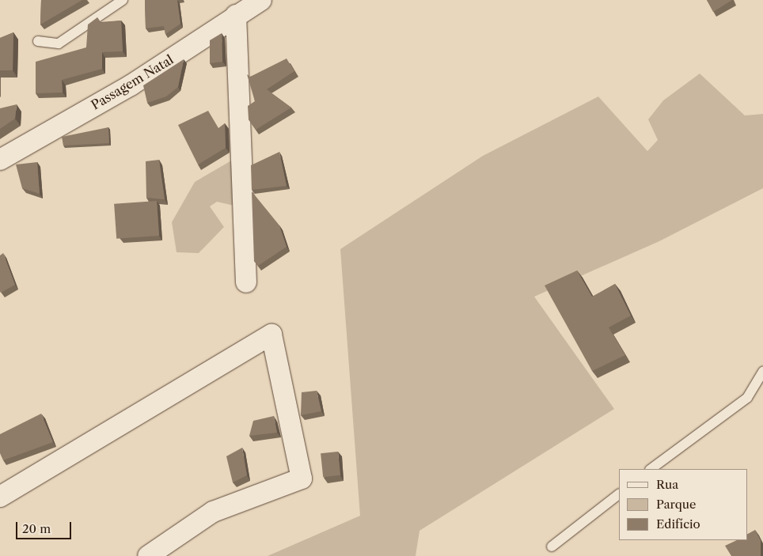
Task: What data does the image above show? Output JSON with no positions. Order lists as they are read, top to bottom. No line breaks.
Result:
{"streets":{"street":["Passagem Natal"]},"legend":["Rua","Parque","Edifício"],"scale_bar":"20 m"}
